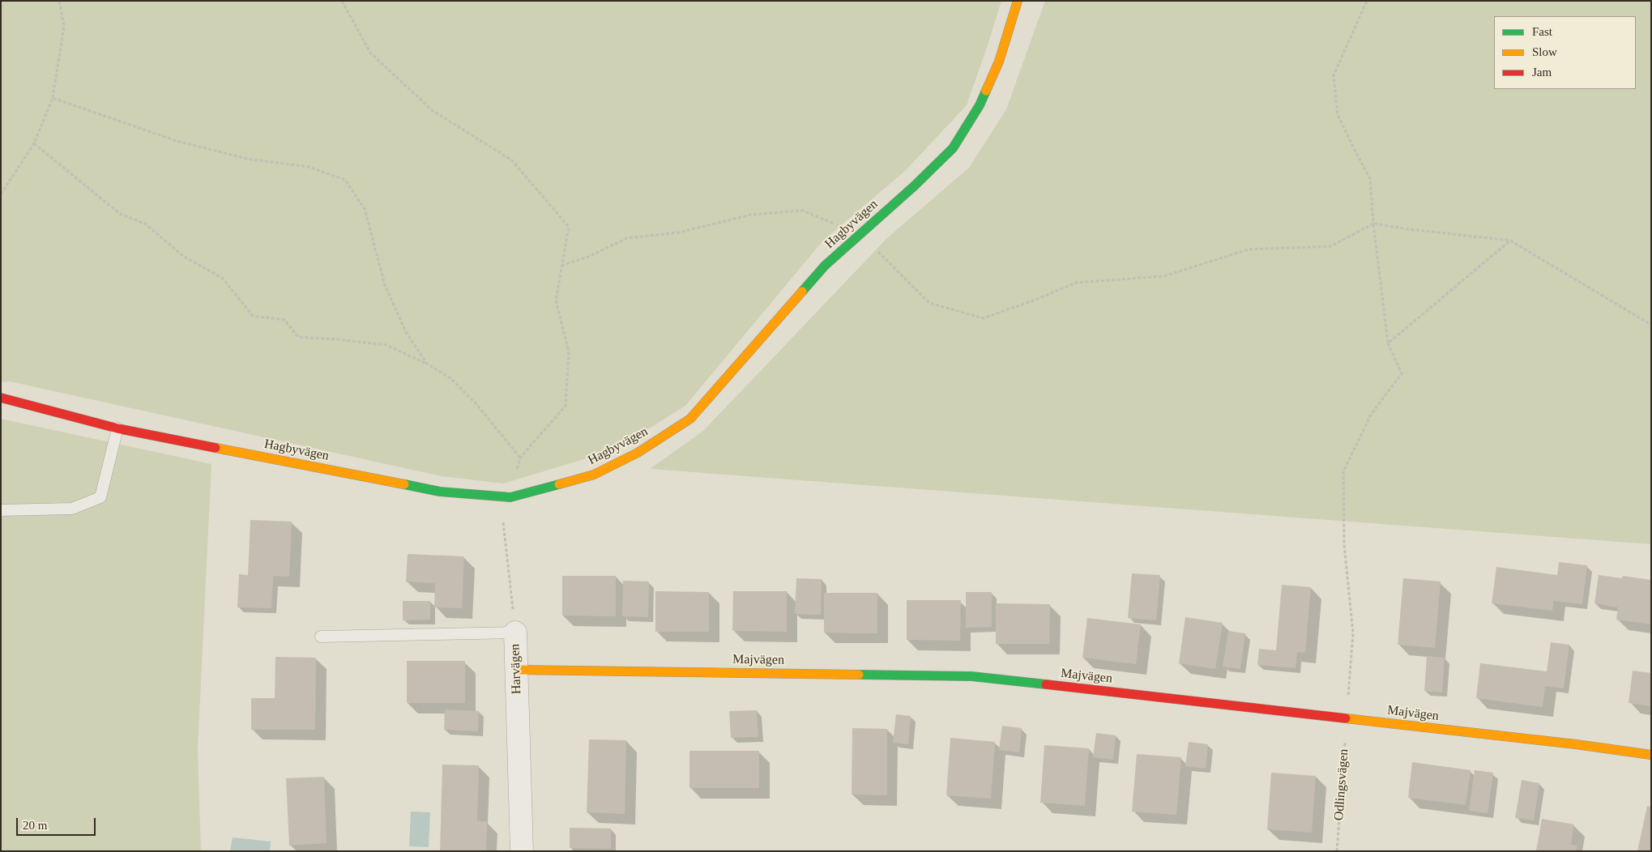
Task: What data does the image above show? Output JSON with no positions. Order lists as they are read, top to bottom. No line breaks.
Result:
{"streets":{"street":["Hagbyvägen","Majvägen","Harvägen"],"path":["Odlingsvägen"]},"crossings":[["Majvägen","Harvägen"],["Majvägen","Odlingsvägen"]],"legend":["Fast","Slow","Jam"],"scale_bar":"20 m"}
